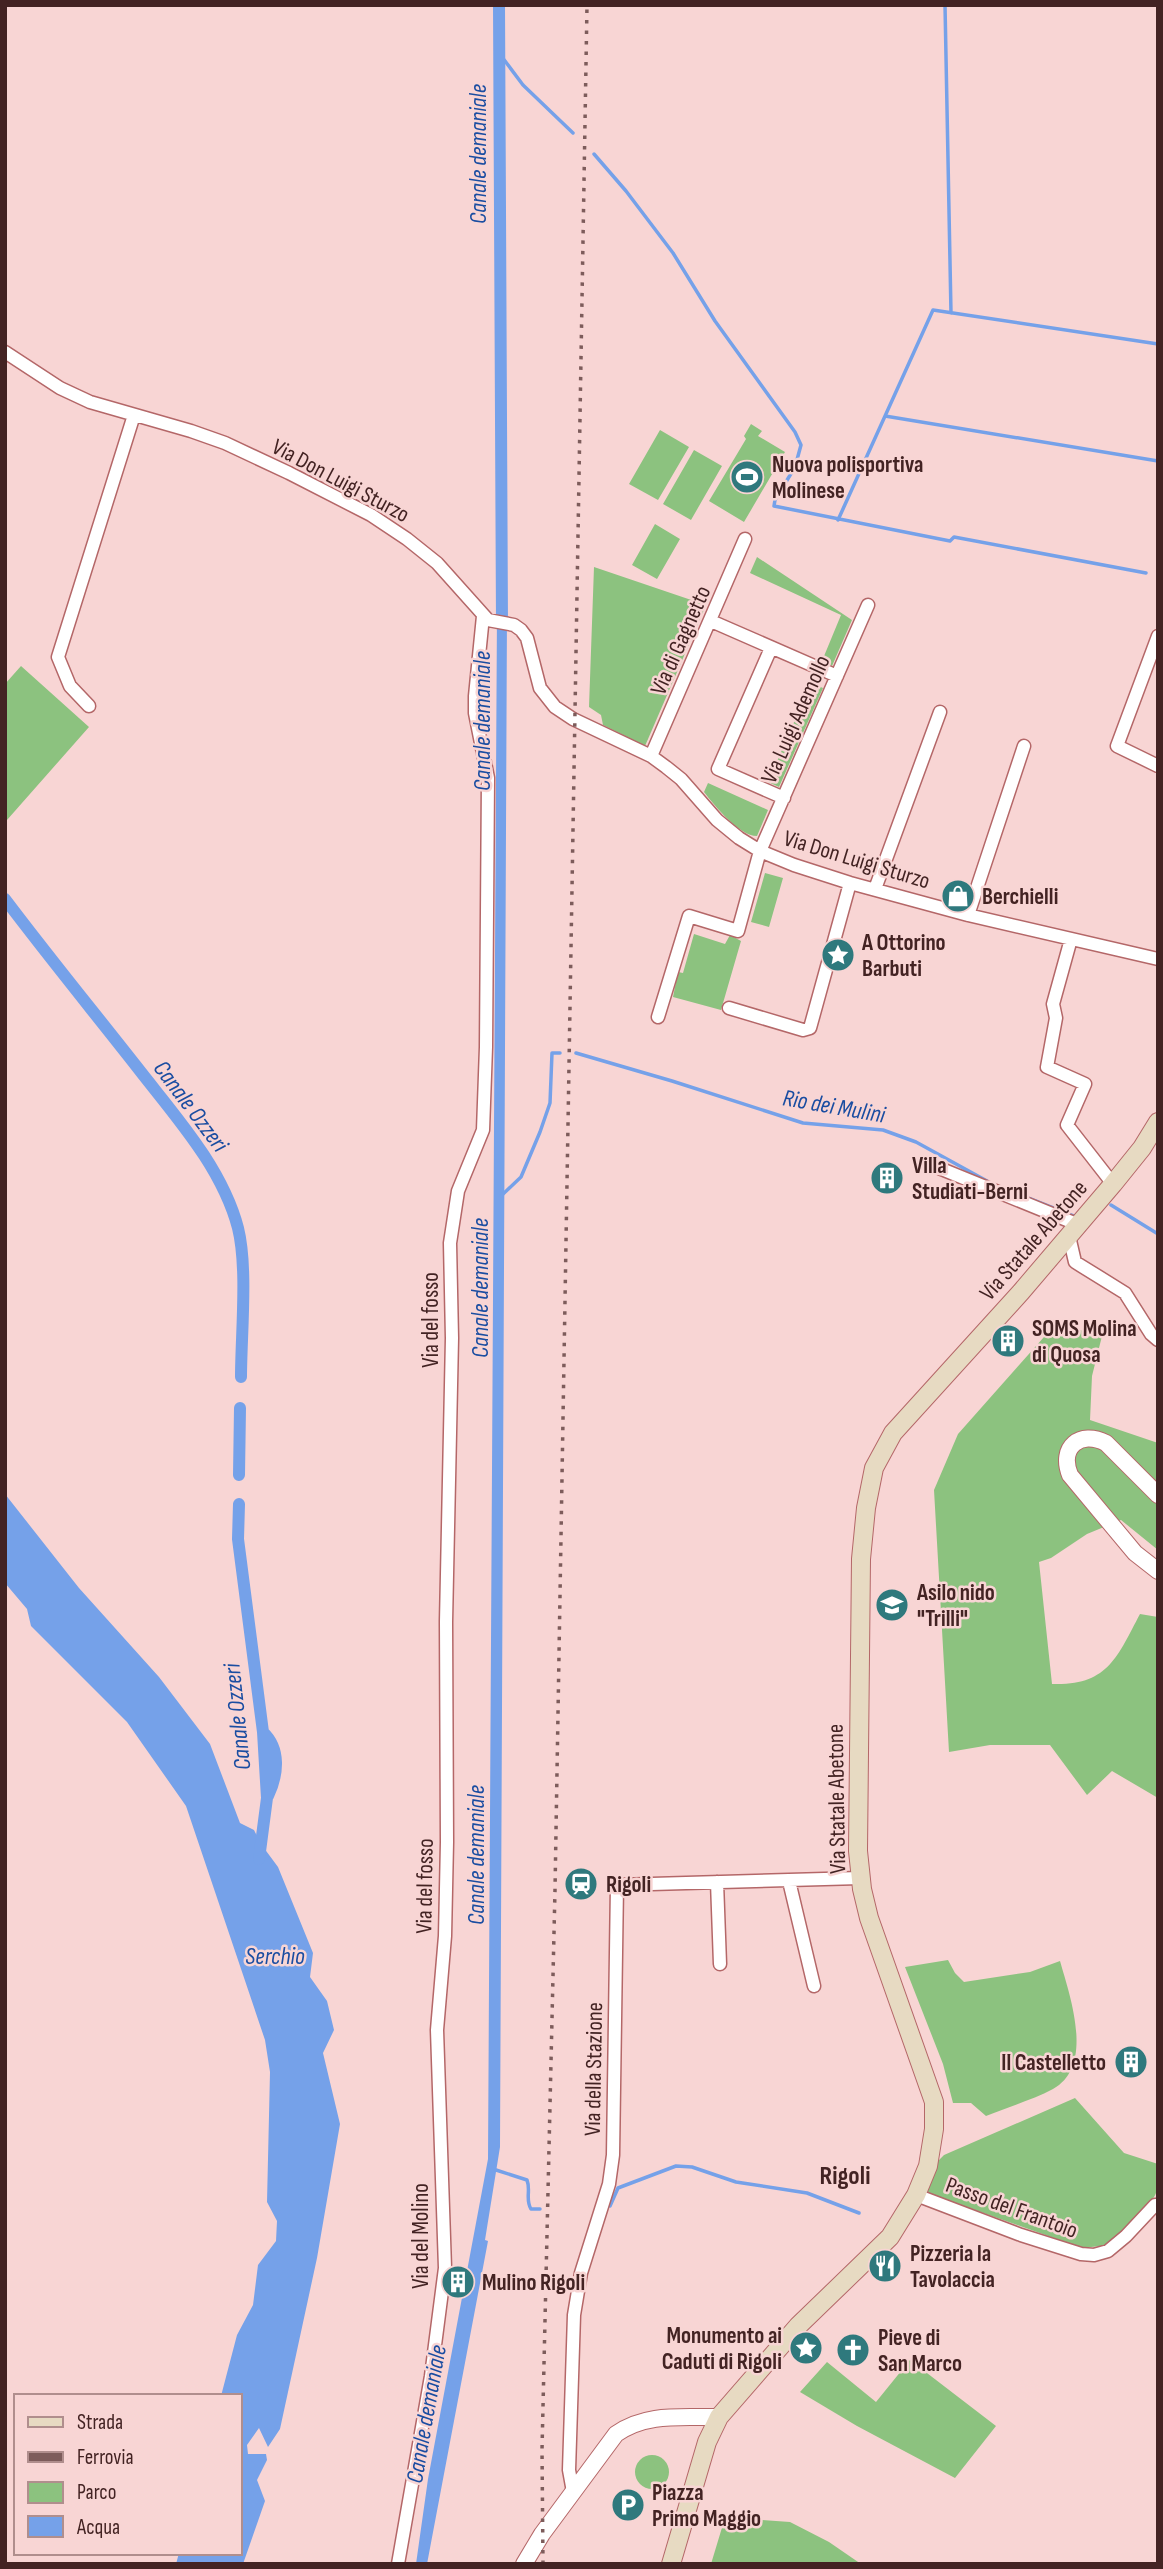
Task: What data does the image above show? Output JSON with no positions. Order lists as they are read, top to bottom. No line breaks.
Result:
{"streets":{"main road":["Via Statale Abetone"],"street":["Via Don Luigi Sturzo","Via di Gagnetto","Via Luigi Ademollo","Via del fosso","Via della Stazione","Passo del Frantoio","Via del Molino"]},"crossings":[["Via Don Luigi Sturzo","Via di Gagnetto"],["Via Don Luigi Sturzo","Via Luigi Ademollo"],["Via Don Luigi Sturzo","Via del fosso"],["Via Statale Abetone","Via della Stazione"],["Via Statale Abetone","Passo del Frantoio"],["Via del fosso","Via del Molino"]],"districts":["Rigoli"],"water":["Canale demaniale","Canale Ozzeri","Rio dei Mulini","Serchio"],"places":{"sports":["Nuova polisportiva Molinese"],"shop":["Berchielli"],"place":["A Ottorino Barbuti","Monumento ai Caduti di Rigoli"],"building":["Villa Studiati-Berni","SOMS Molina di Quosa","Il Castelletto","Mulino Rigoli"],"school or university":["Asilo nido \"Trilli\""],"station":["Rigoli"],"restaurant":["Pizzeria la Tavolaccia"],"church":["Pieve di San Marco"],"parking":["Piazza Primo Maggio"]},"legend":["Strada","Ferrovia","Parco","Acqua"]}
